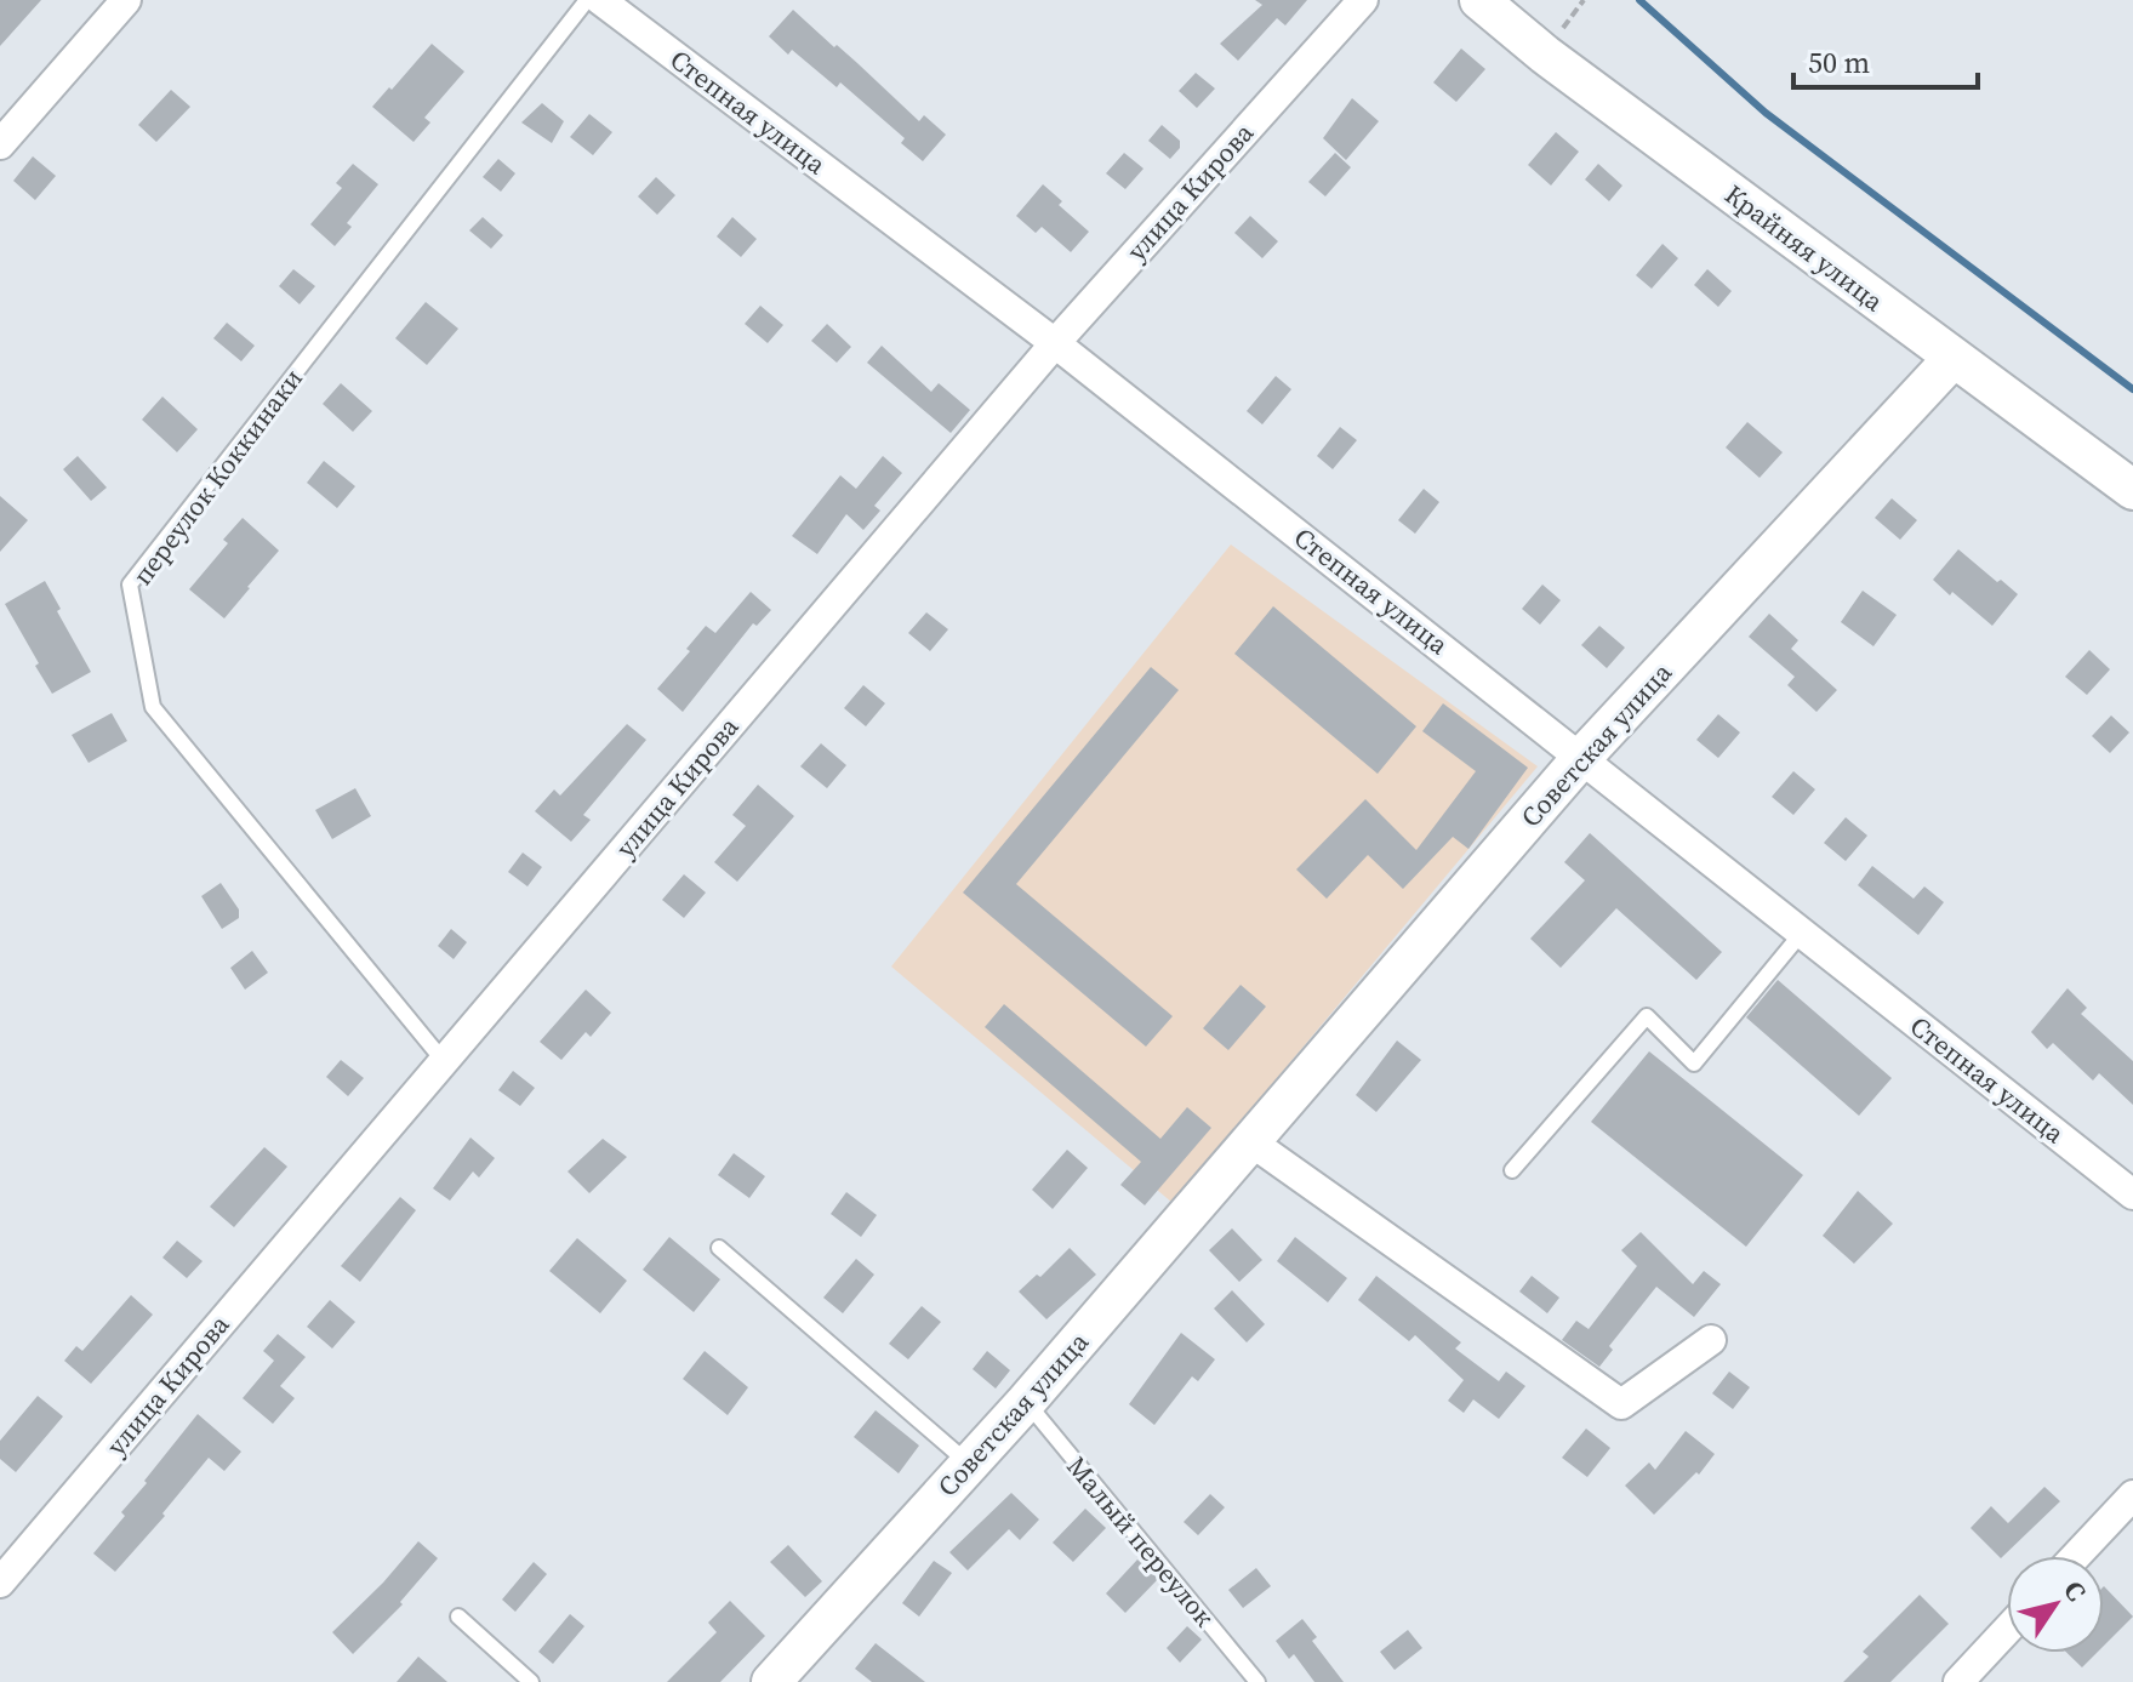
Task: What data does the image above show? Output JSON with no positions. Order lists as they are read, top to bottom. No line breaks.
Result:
{"streets":{"street":["Степная улица","улица Кирова","Крайняя улица","Советская улица"],"lane":["переулок Коккинаки","Малый переулок"]},"crossings":[["Степная улица","улица Кирова"],["Степная улица","Советская улица"],["улица Кирова","переулок Коккинаки"],["Крайняя улица","Советская улица"],["Советская улица","Малый переулок"]],"scale_bar":"50 m","north":"top right"}
